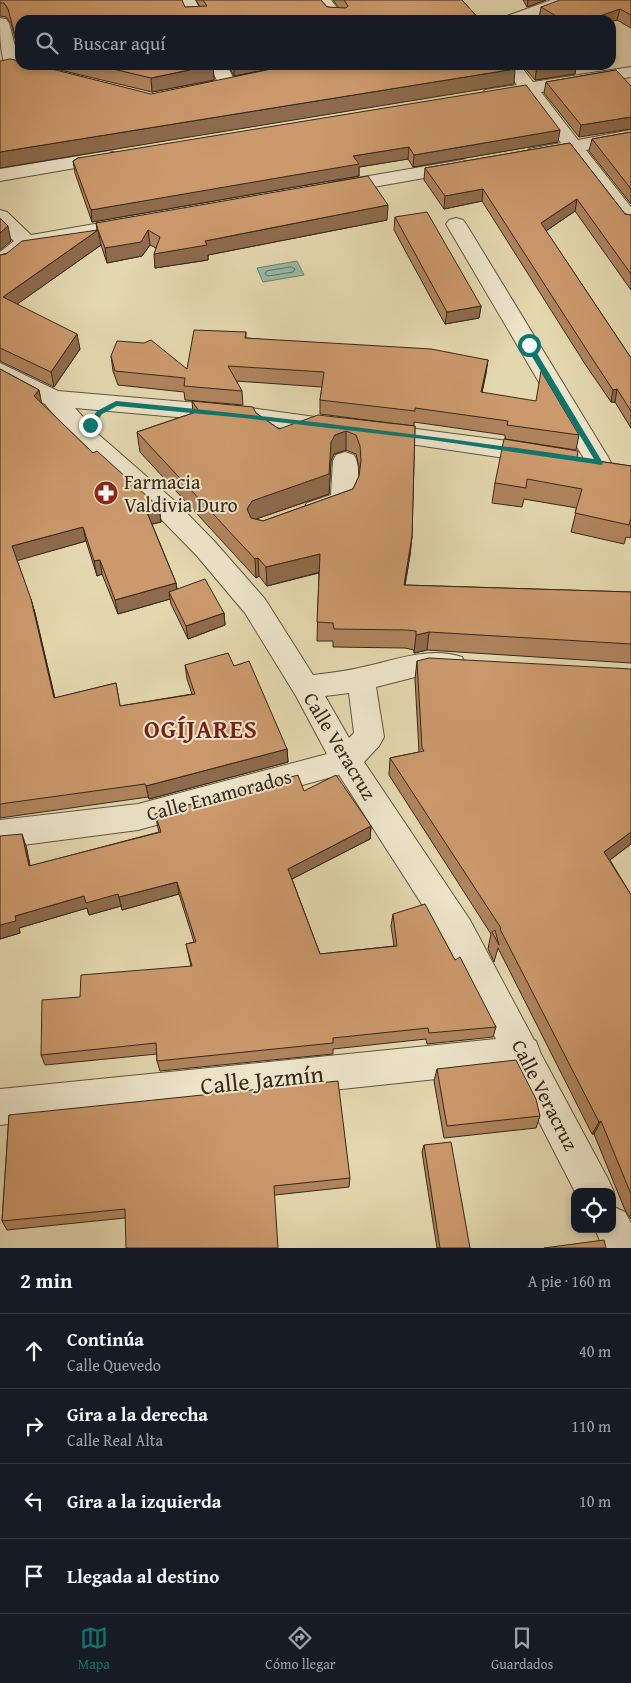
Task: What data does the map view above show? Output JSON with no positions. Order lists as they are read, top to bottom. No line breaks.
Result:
{"streets":{"street":["Calle Veracruz","Calle Enamorados","Calle Jazmín"]},"crossings":[["Calle Veracruz","Calle Enamorados"],["Calle Veracruz","Calle Jazmín"]],"districts":["OGÍJARES"],"places":{"pharmacy":["Farmacia Valdivia Duro"]},"page":{"search":"Buscar aquí","heading":["2 min","A pie · 160 m"],"list":[["Continúa","Calle Quevedo","40 m"],["Gira a la derecha","Calle Real Alta","110 m"],["Gira a la izquierda","10 m"],"Llegada al destino"],"nav":["Mapa","Cómo llegar","Guardados"]}}
